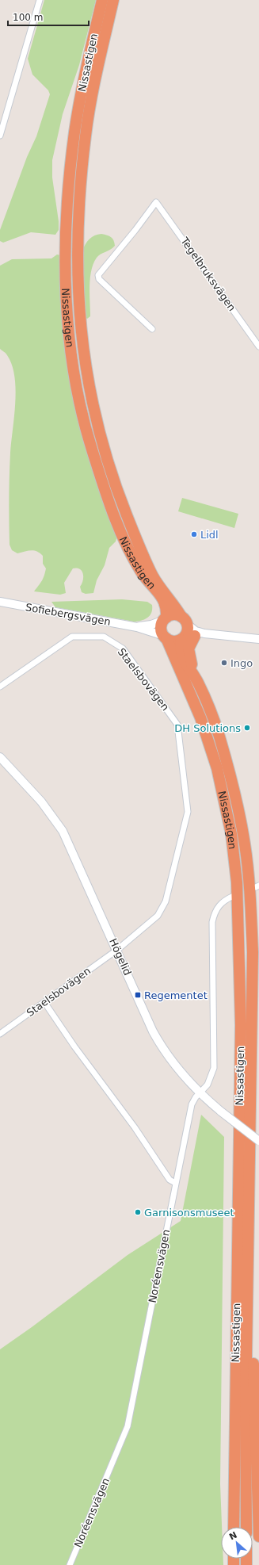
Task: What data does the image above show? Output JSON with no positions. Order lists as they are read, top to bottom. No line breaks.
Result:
{"streets":{"highway":["Nissastigen"],"street":["Tegelbruksvägen","Sofiebergsvägen","Staelsbovägen","Högelid","Noréensvägen"]},"crossings":[["Nissastigen","Sofiebergsvägen"],["Staelsbovägen","Högelid"],["Högelid","Noréensvägen"]],"places":{"other":["Lidl","Ingo","DH Solutions","Garnisonsmuseet"],"transit":["Regementet"]},"scale_bar":"100 m","north":"top left"}
